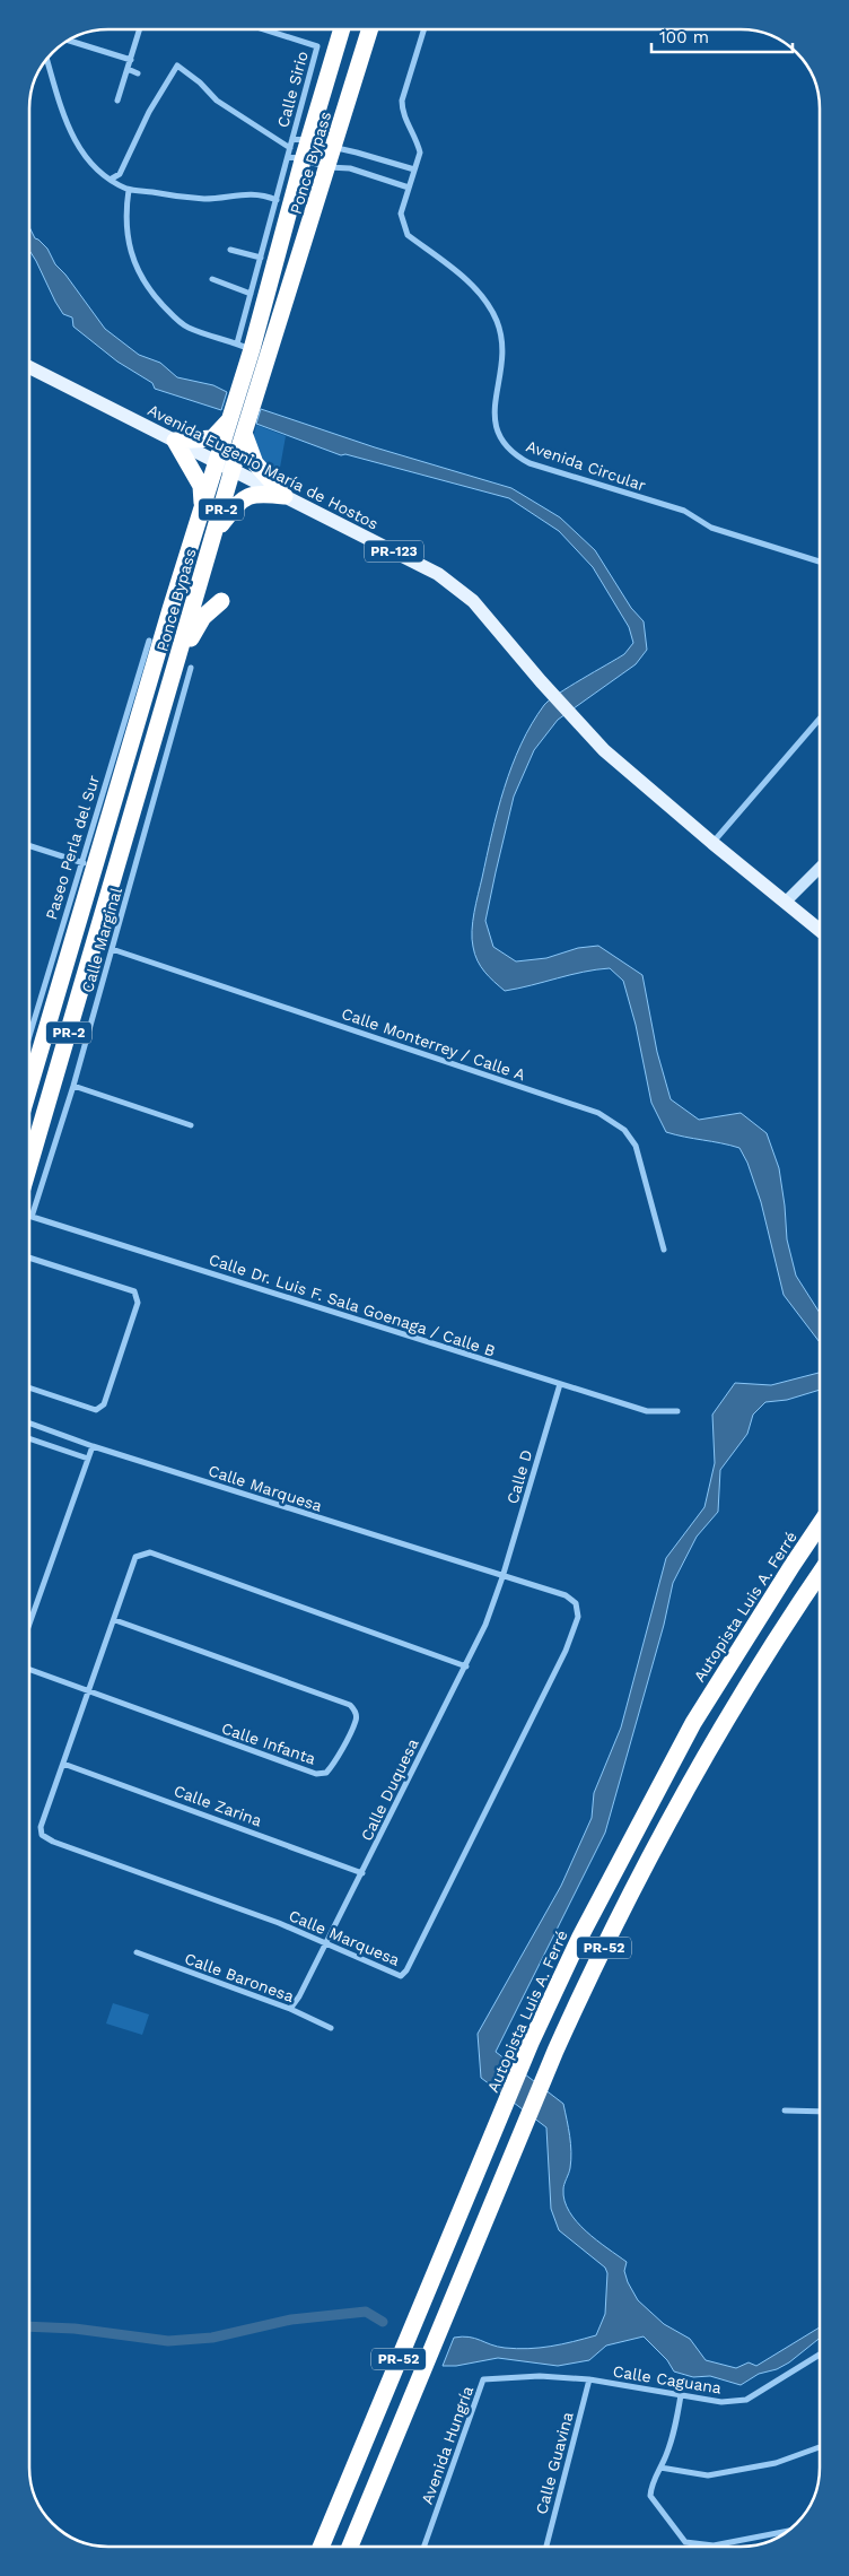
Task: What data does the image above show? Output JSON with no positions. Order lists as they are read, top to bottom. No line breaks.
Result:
{"streets":{"highway":["Ponce Bypass","PR-2","Autopista Luis A. Ferré","PR-52"],"main road":["Avenida Eugenio María de Hostos","PR-123"],"street":["Calle Sirio","Avenida Circular","Paseo Perla del Sur","Calle Marginal","Calle Monterrey / Calle A","Calle Dr. Luis F. Sala Goenaga / Calle B","Calle D","Calle Marquesa","Calle Infanta","Calle Duquesa","Calle Zarina","Calle Baronesa","Calle Caguana","Avenida Hungría","Calle Guavina"]},"crossings":[["Calle Sirio","Ponce Bypass"],["Ponce Bypass","Avenida Eugenio María de Hostos"],["Ponce Bypass","Paseo Perla del Sur"],["Ponce Bypass","Calle Marginal"],["Calle Marginal","Calle Monterrey / Calle A"],["Calle Marginal","Calle Dr. Luis F. Sala Goenaga / Calle B"],["Calle Dr. Luis F. Sala Goenaga / Calle B","Calle D"],["Calle D","Calle Marquesa"],["Calle D","Calle Duquesa"],["Calle Marquesa","Calle Infanta"],["Calle Marquesa","Calle Duquesa"],["Calle Marquesa","Calle Zarina"],["Calle Duquesa","Calle Zarina"],["Calle Duquesa","Calle Baronesa"],["Calle Caguana","Avenida Hungría"],["Calle Caguana","Calle Guavina"],["Avenida Hungría","Calle Guavina"]],"scale_bar":"100 m"}
